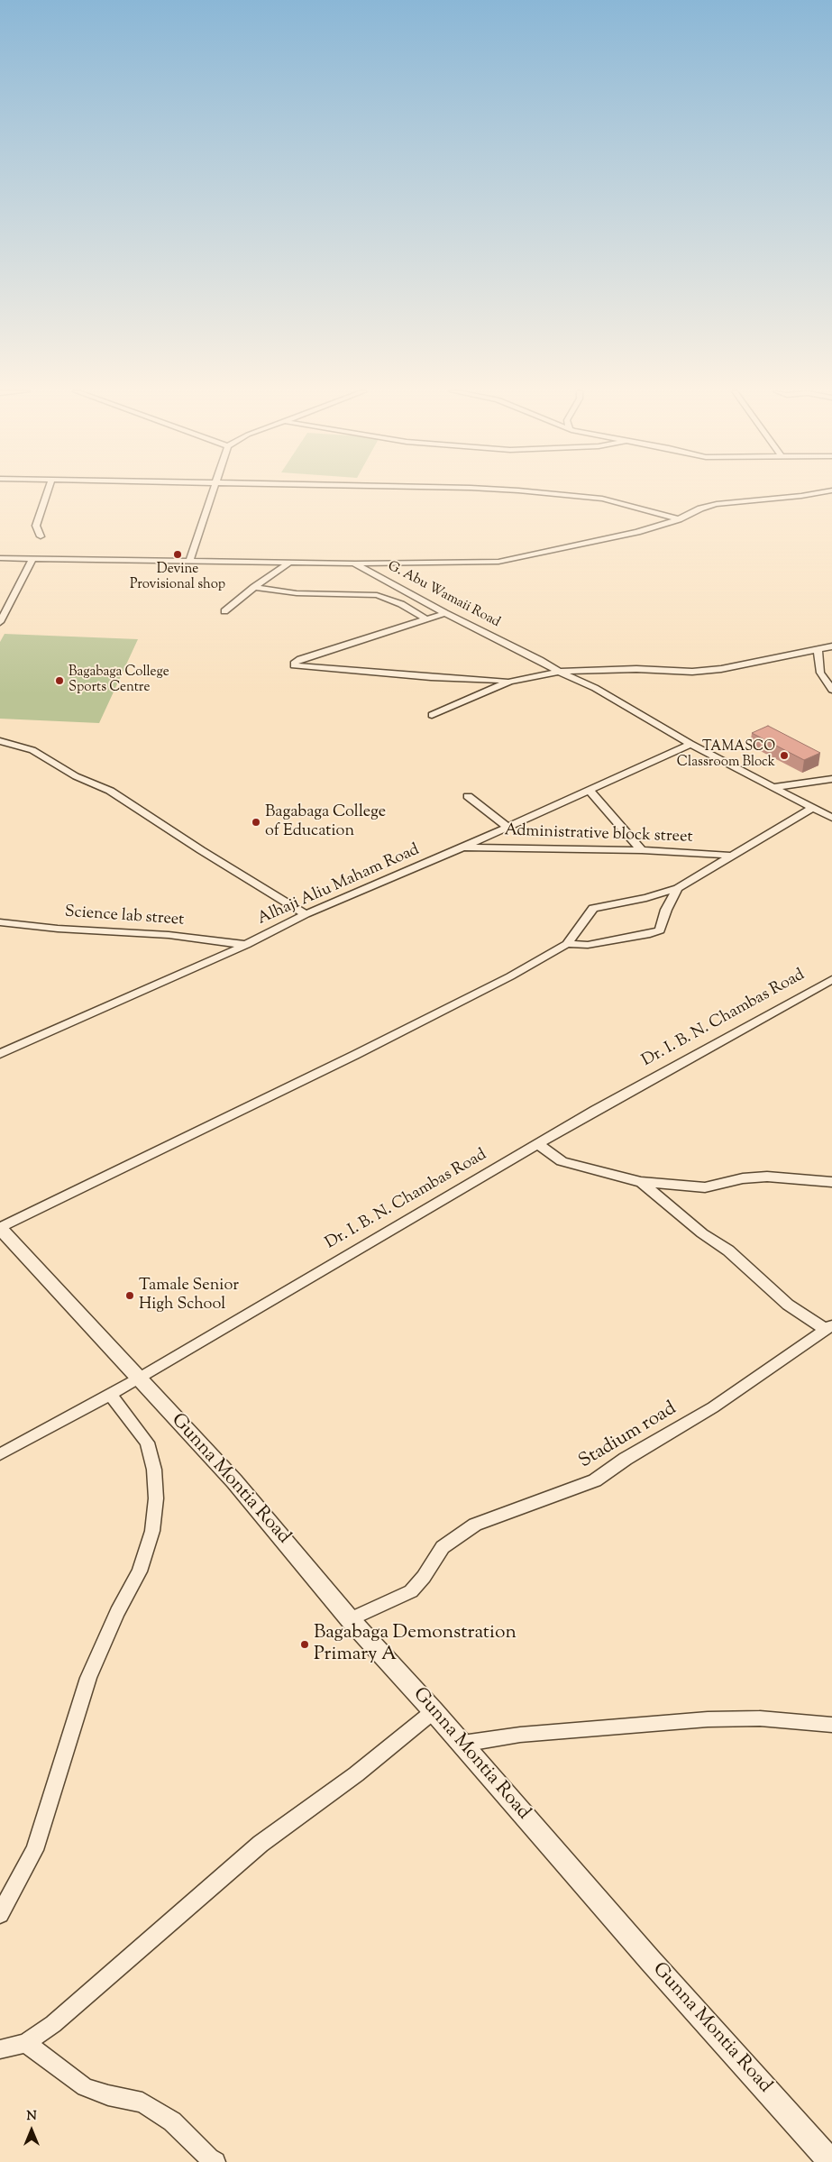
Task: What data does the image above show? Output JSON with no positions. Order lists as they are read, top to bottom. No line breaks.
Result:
{"streets":{"street":["G. Abu Wamaii Road","Administrative block street","Alhaji Aliu Maham Road","Science lab street","Dr. I. B. N. Chambas Road","Stadium road","Gunna Montia Road"]},"crossings":[["G. Abu Wamaii Road","Alhaji Aliu Maham Road"],["Administrative block street","Alhaji Aliu Maham Road"],["Alhaji Aliu Maham Road","Science lab street"],["Dr. I. B. N. Chambas Road","Gunna Montia Road"],["Stadium road","Gunna Montia Road"]],"places":["Devine Provisional shop","Bagabaga College Sports Centre","TAMASCO Classroom Block","Bagabaga College of Education","Tamale Senior High School","Bagabaga Demonstration Primary A"],"north":"top"}
